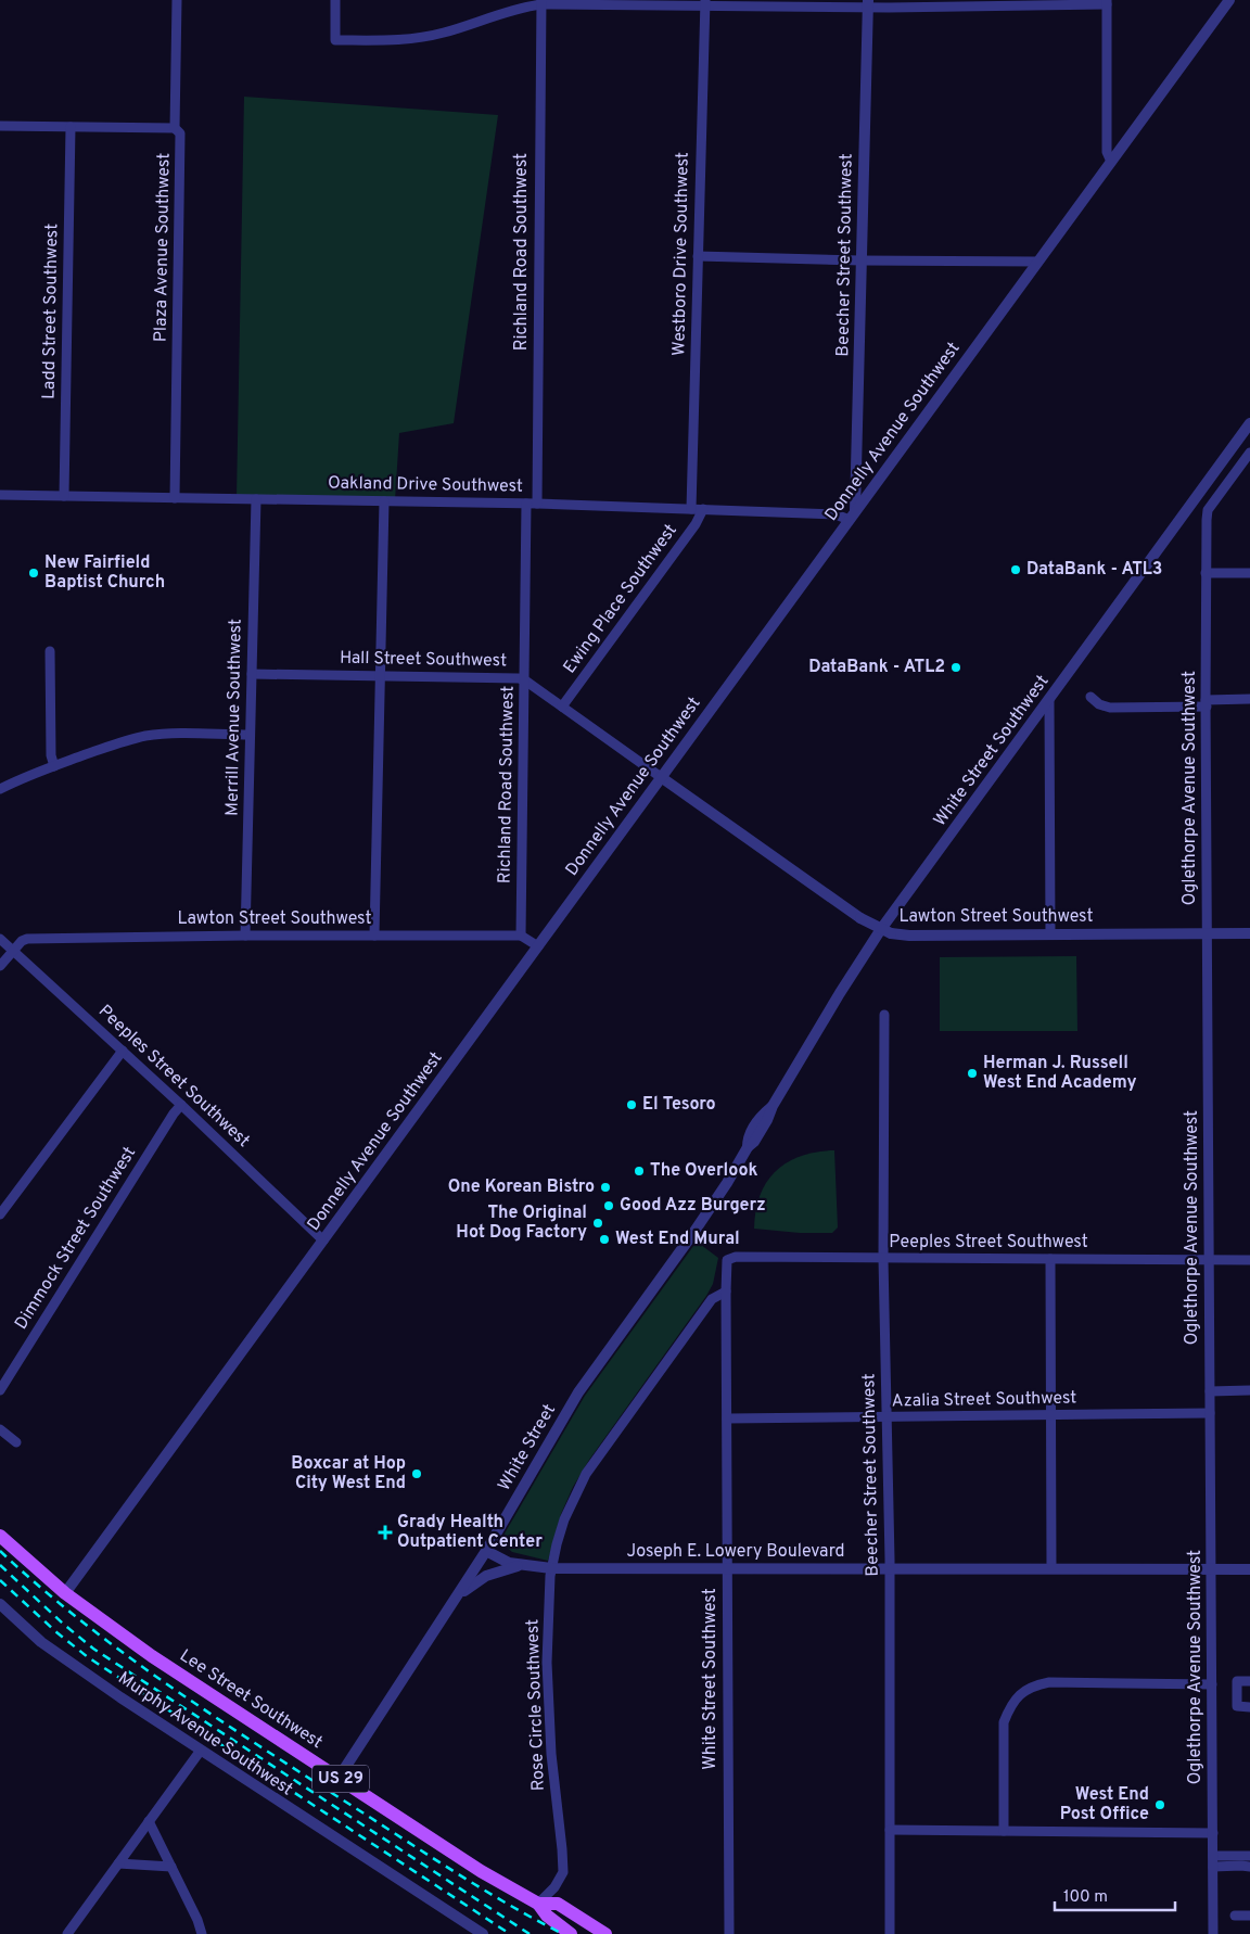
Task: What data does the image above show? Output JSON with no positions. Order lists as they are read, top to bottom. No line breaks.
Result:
{"streets":{"main road":["Lee Street Southwest","US 29"],"street":["Plaza Avenue Southwest","Richland Road Southwest","Westboro Drive Southwest","Beecher Street Southwest","Ladd Street Southwest","Donnelly Avenue Southwest","Oakland Drive Southwest","Ewing Place Southwest","Hall Street Southwest","Merrill Avenue Southwest","White Street Southwest","Oglethorpe Avenue Southwest","Lawton Street Southwest","Peeples Street Southwest","Dimmock Street Southwest","Azalia Street Southwest","White Street","Joseph E. Lowery Boulevard","Rose Circle Southwest","Murphy Avenue Southwest"]},"crossings":[["Plaza Avenue Southwest","Oakland Drive Southwest"],["Richland Road Southwest","Oakland Drive Southwest"],["Richland Road Southwest","Hall Street Southwest"],["Richland Road Southwest","Lawton Street Southwest"],["Westboro Drive Southwest","Oakland Drive Southwest"],["Beecher Street Southwest","Donnelly Avenue Southwest"],["Beecher Street Southwest","Oakland Drive Southwest"],["Beecher Street Southwest","Peeples Street Southwest"],["Beecher Street Southwest","Azalia Street Southwest"],["Beecher Street Southwest","Joseph E. Lowery Boulevard"],["Ladd Street Southwest","Oakland Drive Southwest"],["Donnelly Avenue Southwest","Oakland Drive Southwest"],["Donnelly Avenue Southwest","Hall Street Southwest"],["Donnelly Avenue Southwest","Lawton Street Southwest"],["Donnelly Avenue Southwest","Peeples Street Southwest"],["Donnelly Avenue Southwest","Lee Street Southwest"],["Oakland Drive Southwest","Ewing Place Southwest"],["Oakland Drive Southwest","Merrill Avenue Southwest"],["Ewing Place Southwest","Hall Street Southwest"],["Hall Street Southwest","Merrill Avenue Southwest"],["Hall Street Southwest","Lawton Street Southwest"],["Merrill Avenue Southwest","Lawton Street Southwest"],["White Street Southwest","Peeples Street Southwest"],["White Street Southwest","Azalia Street Southwest"],["White Street Southwest","White Street"],["White Street Southwest","Joseph E. Lowery Boulevard"],["White Street Southwest","Rose Circle Southwest"],["Oglethorpe Avenue Southwest","Lawton Street Southwest"],["Oglethorpe Avenue Southwest","Peeples Street Southwest"],["Oglethorpe Avenue Southwest","Azalia Street Southwest"],["Oglethorpe Avenue Southwest","Joseph E. Lowery Boulevard"],["Lawton Street Southwest","Peeples Street Southwest"],["Peeples Street Southwest","Dimmock Street Southwest"],["White Street","Joseph E. Lowery Boulevard"],["White Street","Lee Street Southwest"],["Joseph E. Lowery Boulevard","Rose Circle Southwest"],["Lee Street Southwest","Rose Circle Southwest"],["Lee Street Southwest","US 29"],["Rose Circle Southwest","US 29"]],"places":{"other":["DataBank - ATL3","New Fairfield Baptist Church","DataBank - ATL2","Herman J. Russell West End Academy","El Tesoro","The Overlook","One Korean Bistro","Good Azz Burgerz","The Original Hot Dog Factory","West End Mural","Boxcar at Hop City West End","West End Post Office"],"health":["Grady Health Outpatient Center"]},"scale_bar":"100 m"}
